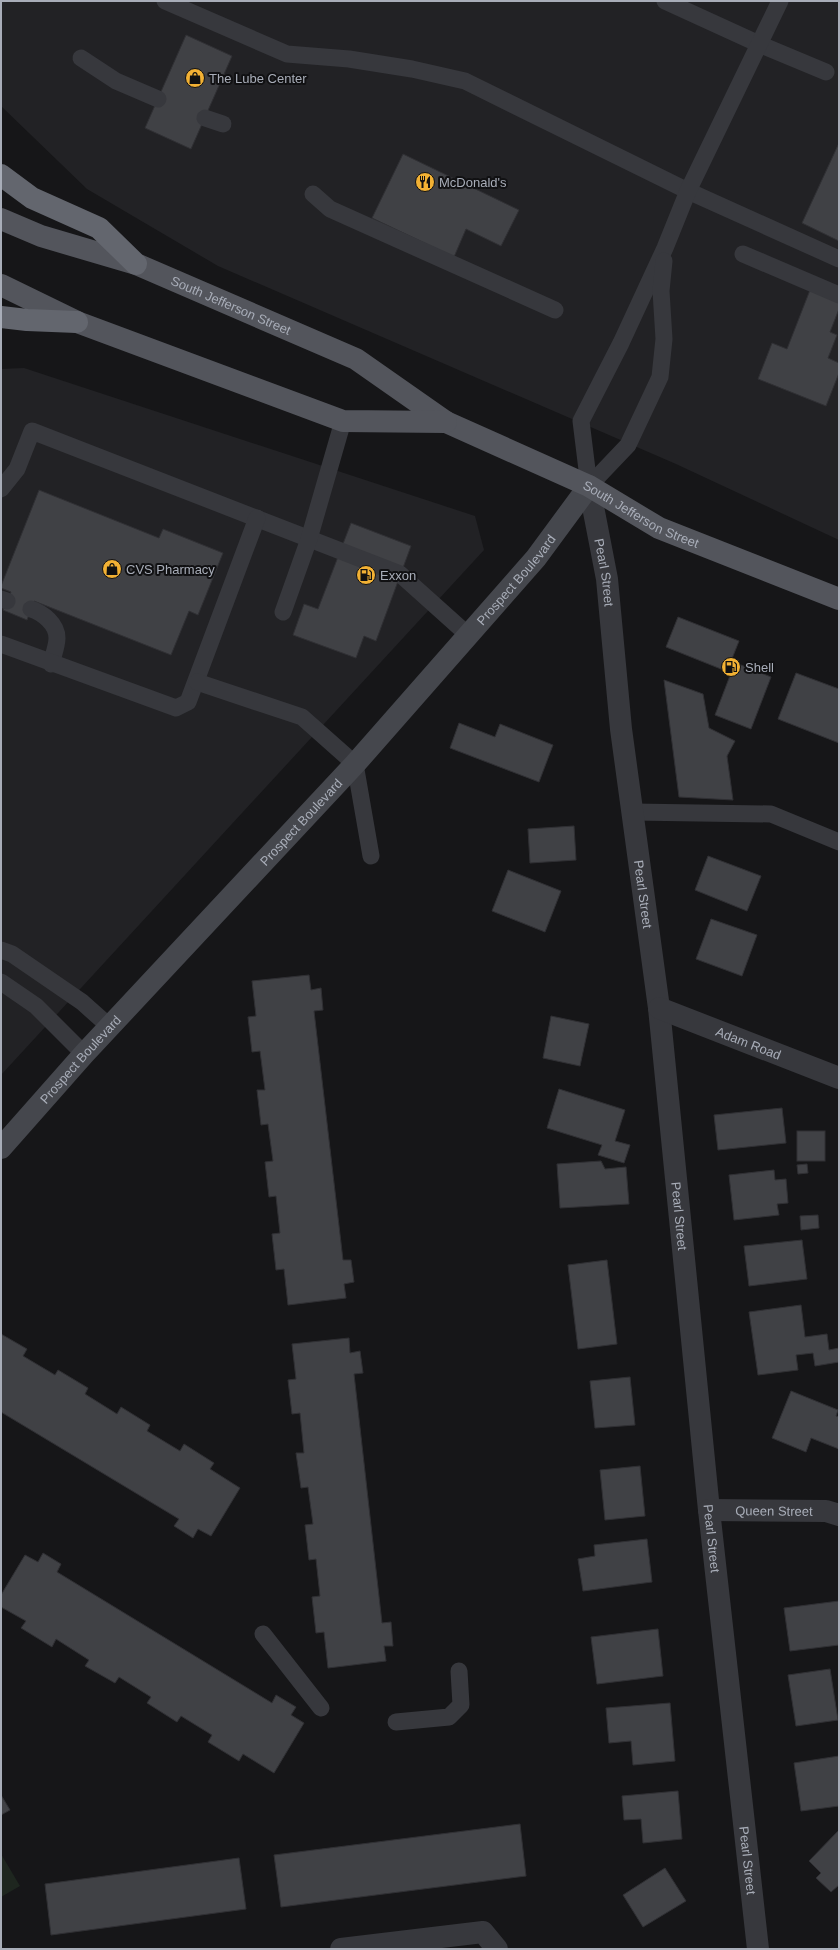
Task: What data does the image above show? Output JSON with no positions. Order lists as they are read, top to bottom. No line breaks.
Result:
{"streets":{"main road":["South Jefferson Street"],"street":["Pearl Street","Prospect Boulevard","Adam Road","Queen Street"]},"crossings":[["South Jefferson Street","Pearl Street"],["South Jefferson Street","Prospect Boulevard"],["Pearl Street","Prospect Boulevard"],["Pearl Street","Adam Road"],["Pearl Street","Queen Street"]],"places":{"shop":["The Lube Center","CVS Pharmacy"],"restaurant":["McDonald's"],"fuel station":["Exxon","Shell"]}}
